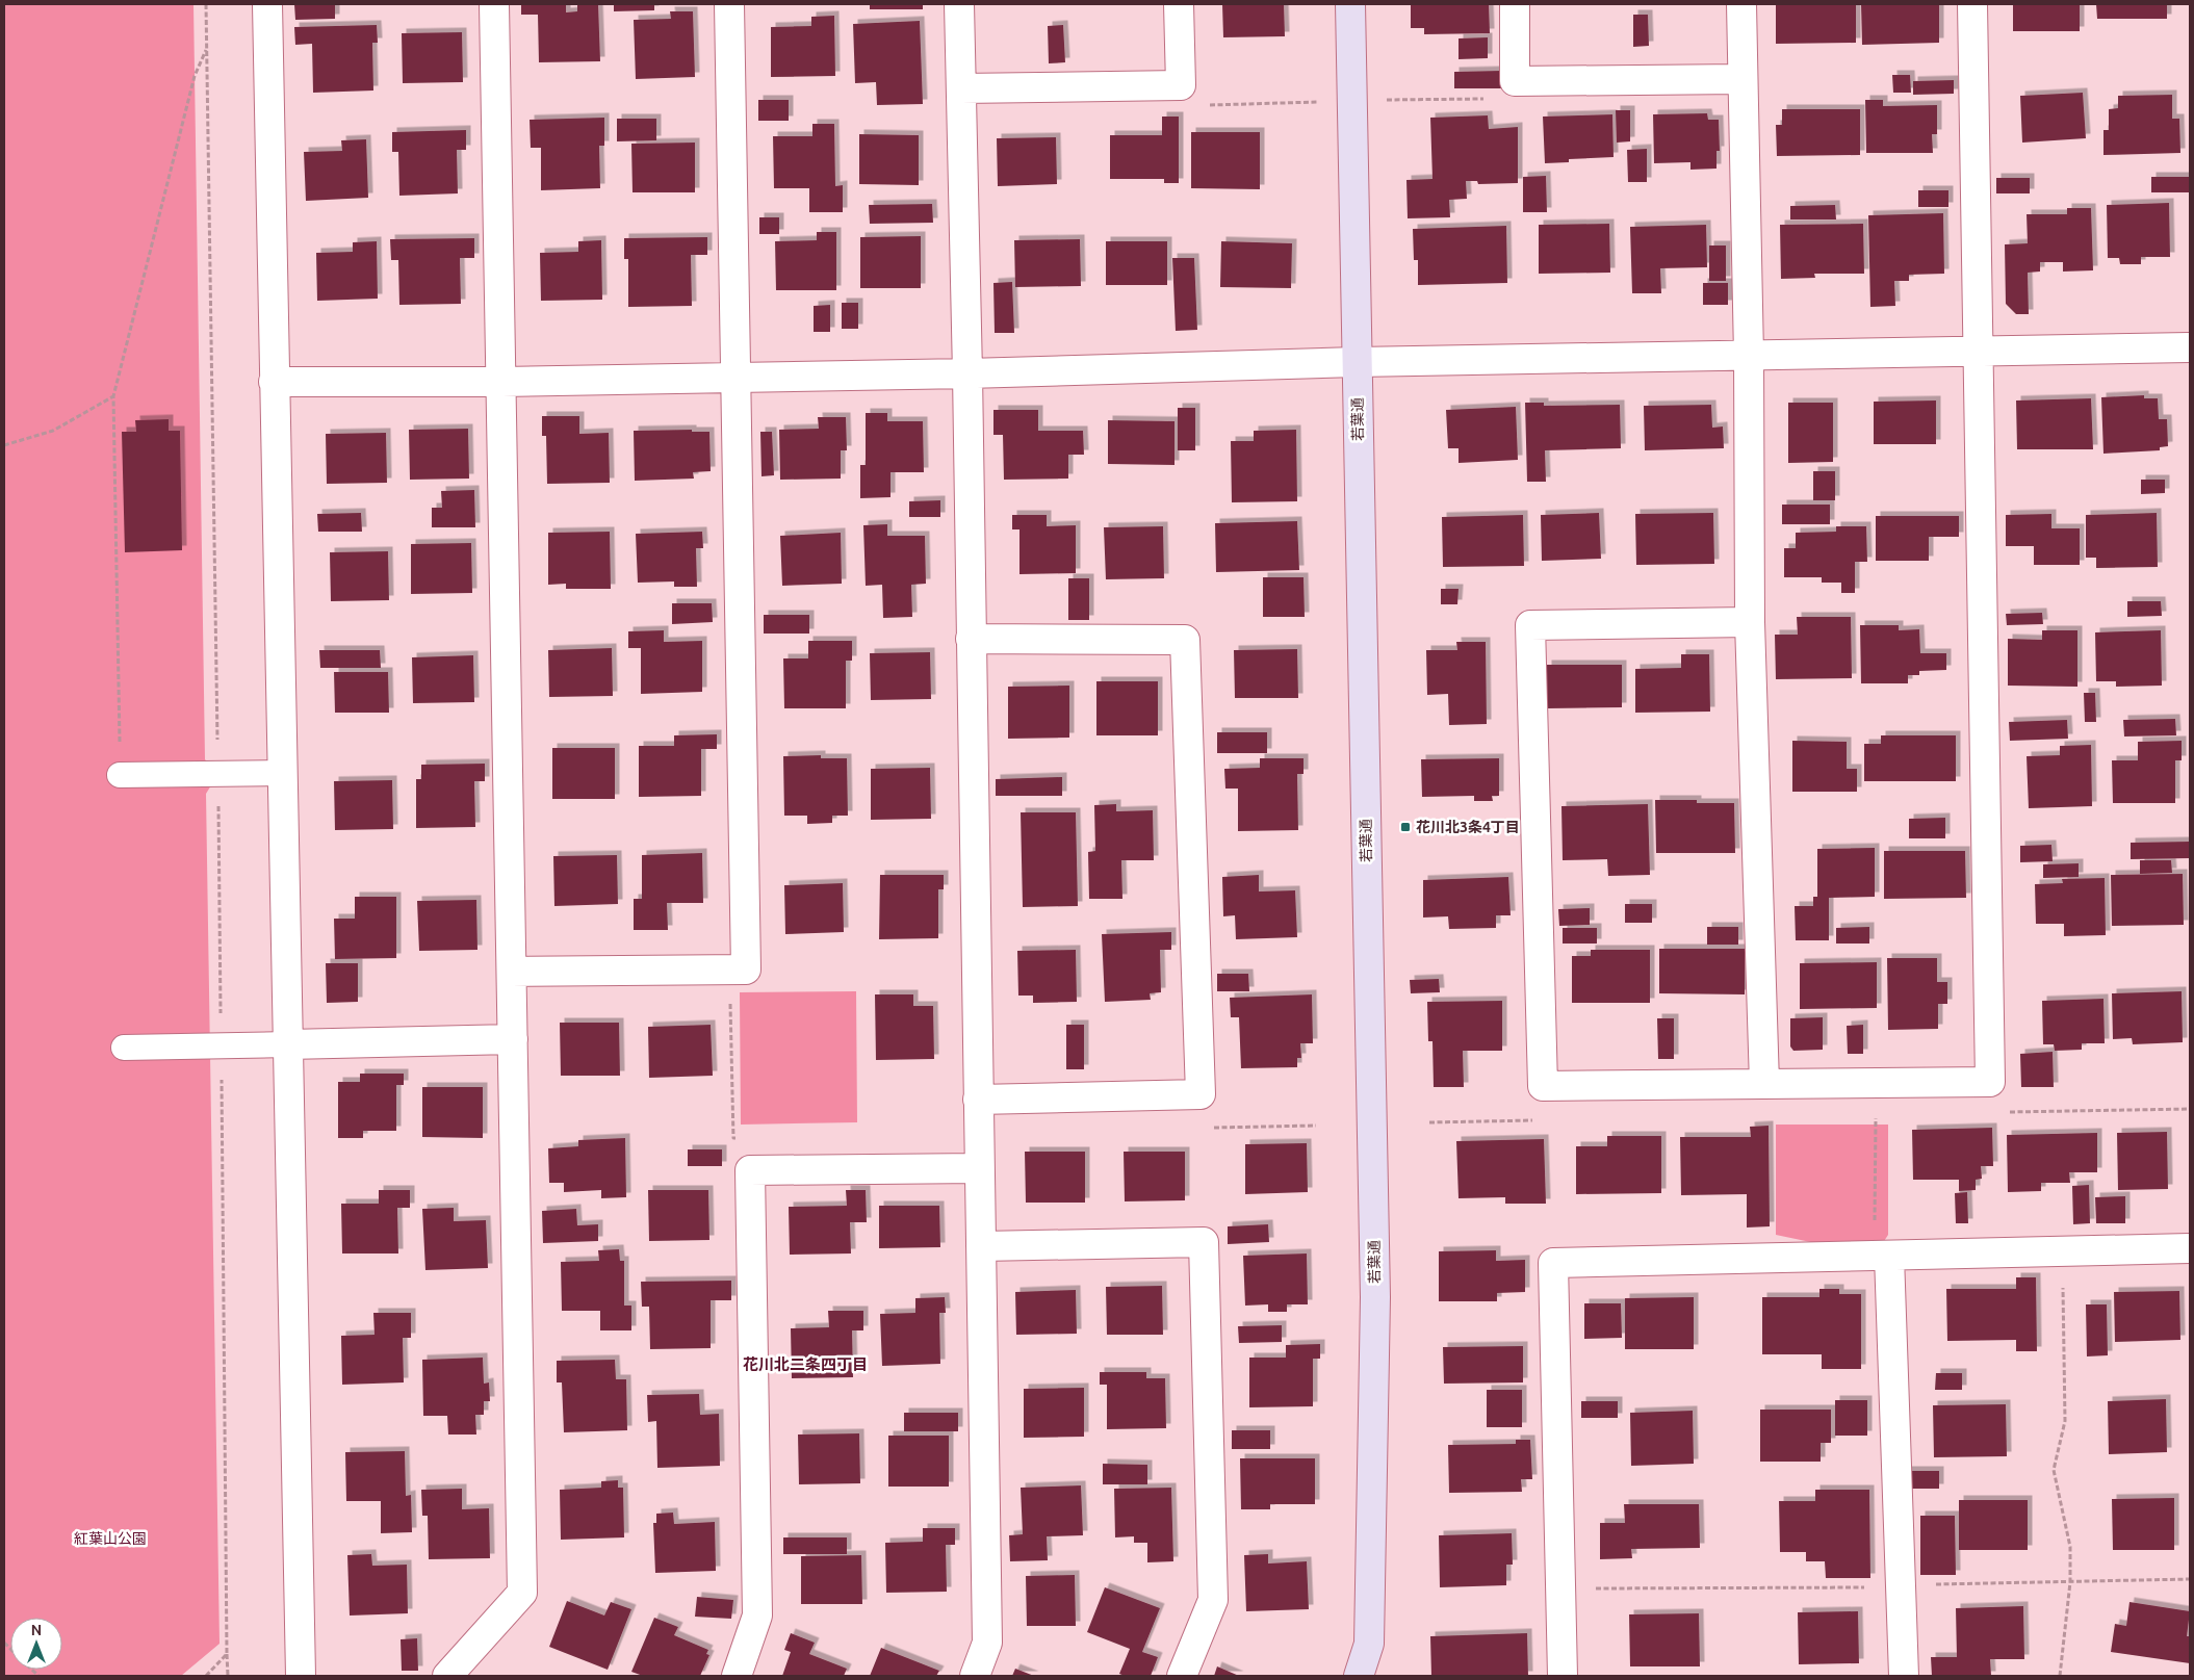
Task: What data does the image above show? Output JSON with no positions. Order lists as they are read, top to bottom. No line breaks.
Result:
{"streets":{"street":["若葉通"]},"districts":["花川北二条四丁目"],"parks":["紅葉山公園"],"places":{"transit":["花川北3条4丁目"]},"north":"top"}
